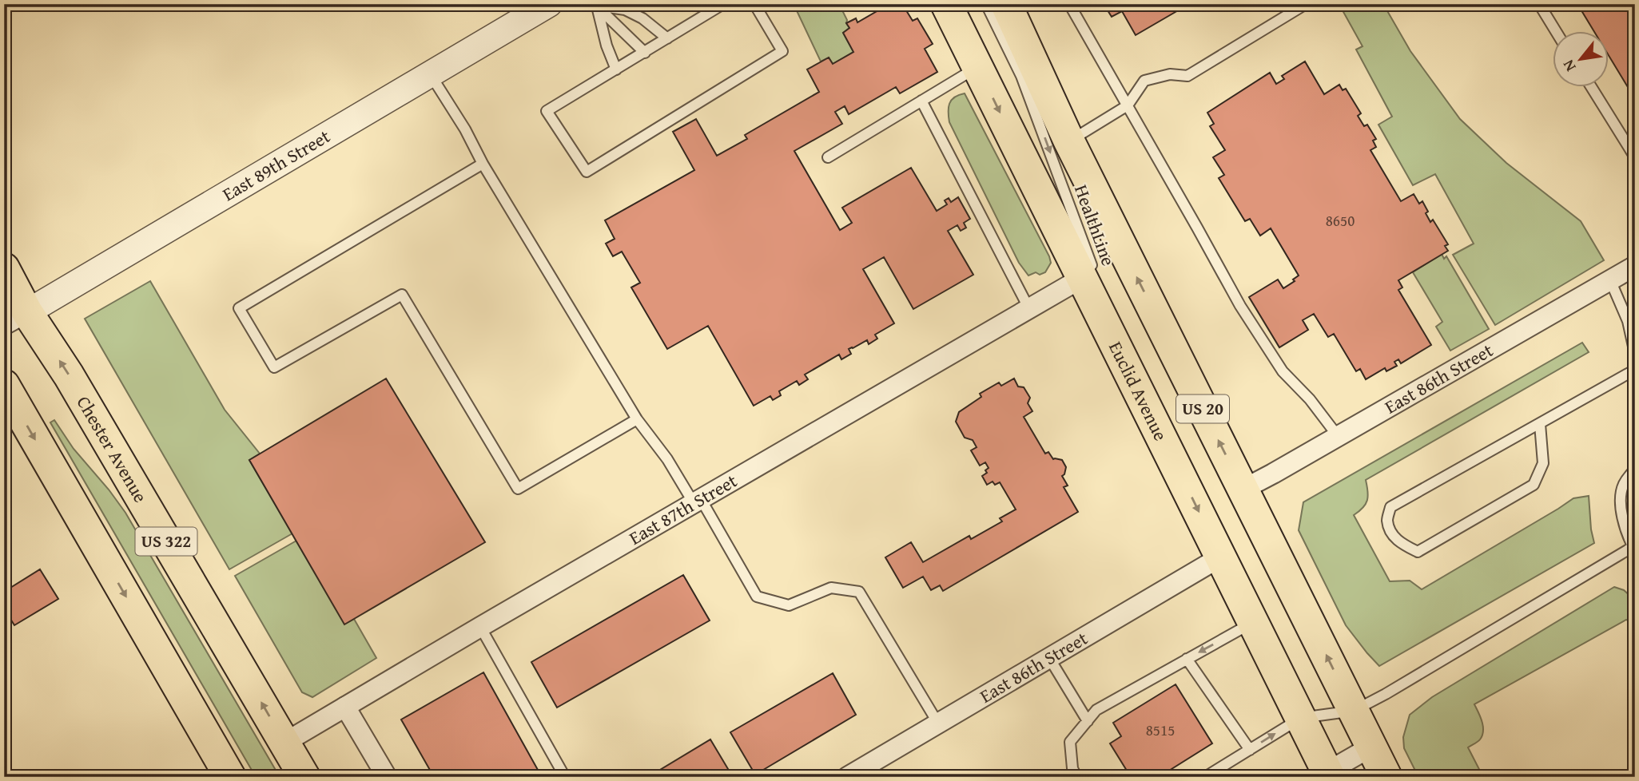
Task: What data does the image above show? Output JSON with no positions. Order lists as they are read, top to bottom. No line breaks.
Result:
{"streets":{"main road":["Euclid Avenue","US 20","Chester Avenue","US 322"],"street":["East 89th Street","East 86th Street","East 87th Street"],"lane":["HealthLine"]},"crossings":[["East 89th Street","Chester Avenue"],["HealthLine","Euclid Avenue"],["HealthLine","US 20"],["HealthLine","East 87th Street"],["East 86th Street","Euclid Avenue"],["East 86th Street","US 20"],["Euclid Avenue","East 87th Street"],["Chester Avenue","East 87th Street"]],"house_numbers":["8650","8515"],"north":"bottom left"}
